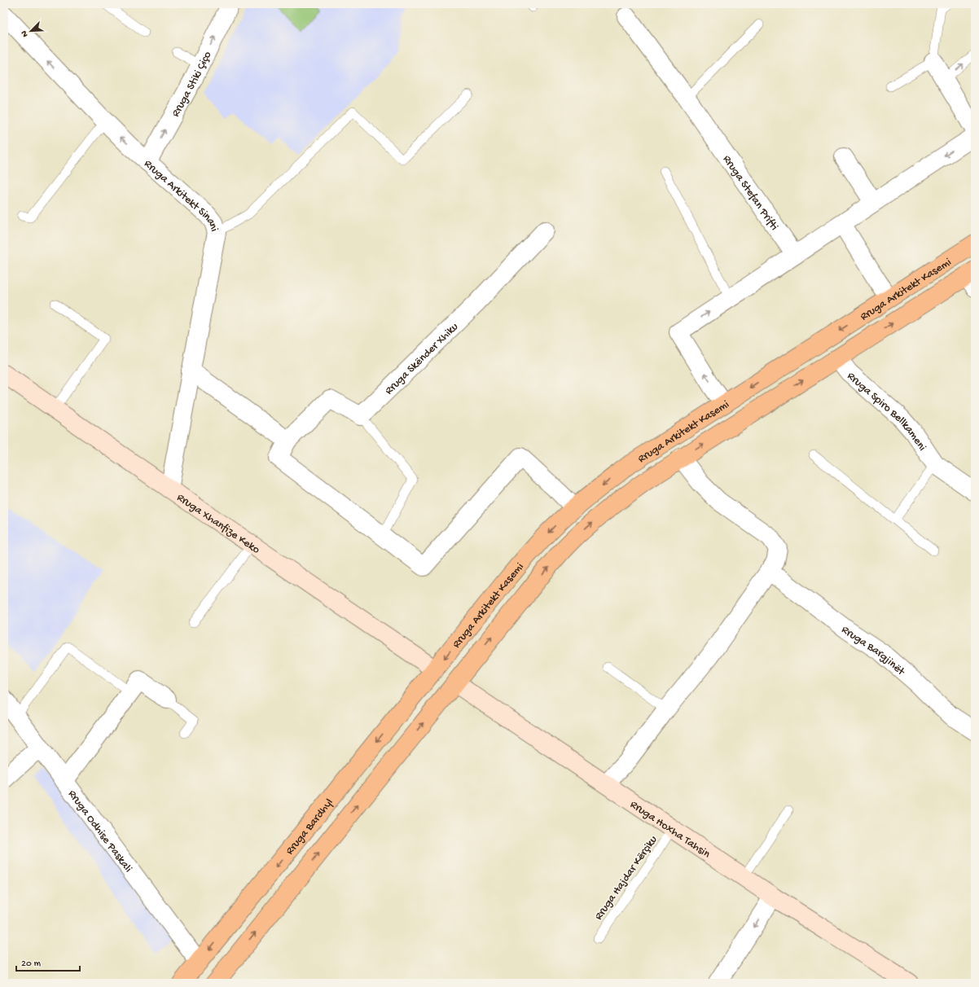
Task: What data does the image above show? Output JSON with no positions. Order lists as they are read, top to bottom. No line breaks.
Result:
{"streets":{"main road":["Rruga Arkitekt Kasemi","Rruga Xhanfize Keko","Rruga Bardhyl","Rruga Hoxha Tahsin"],"street":["Rruga Stiki Çiço","Rruga Stefan Prifti","Rruga Arkitekt Sinani","Rruga Skënder Xhiku","Rruga Spiro Bellkameni","Rruga Bargjinët","Rruga Odhise Paskali"],"lane":["Rruga Hajdar Kërçiku"]},"crossings":[["Rruga Stiki Çiço","Rruga Arkitekt Sinani"],["Rruga Arkitekt Sinani","Rruga Xhanfize Keko"],["Rruga Arkitekt Kasemi","Rruga Spiro Bellkameni"],["Rruga Arkitekt Kasemi","Rruga Xhanfize Keko"],["Rruga Arkitekt Kasemi","Rruga Bardhyl"],["Rruga Arkitekt Kasemi","Rruga Hoxha Tahsin"],["Rruga Xhanfize Keko","Rruga Bardhyl"],["Rruga Xhanfize Keko","Rruga Hoxha Tahsin"],["Rruga Bardhyl","Rruga Hoxha Tahsin"],["Rruga Bardhyl","Rruga Odhise Paskali"],["Rruga Hoxha Tahsin","Rruga Hajdar Kërçiku"]],"one_way":["Rruga Stiki Çiço","Rruga Arkitekt Sinani"],"scale_bar":"20 m","north":"bottom left"}
